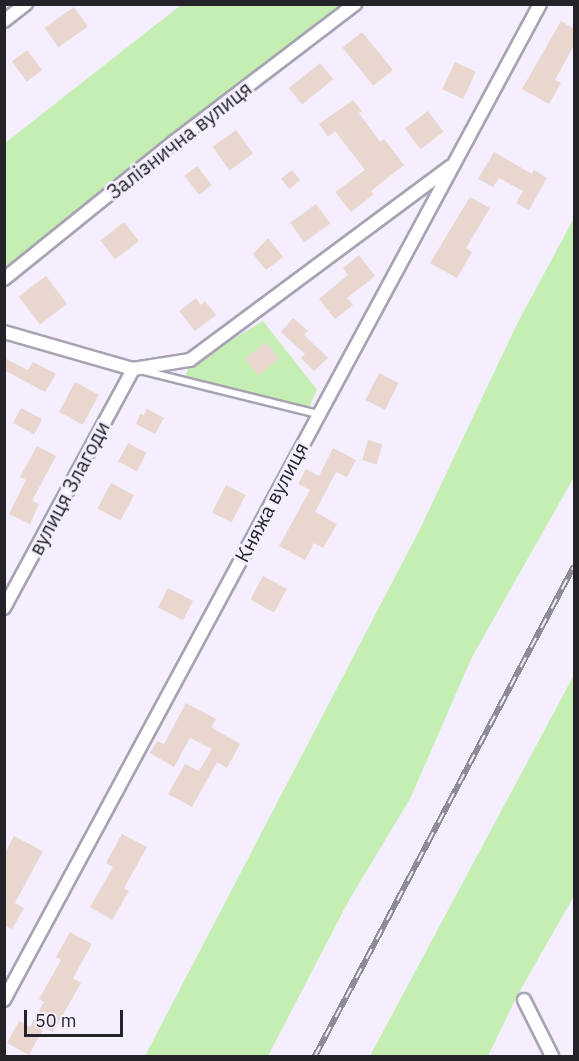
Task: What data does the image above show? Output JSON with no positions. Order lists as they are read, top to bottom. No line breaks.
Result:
{"streets":{"street":["Залізнична вулиця","вулиця Злагоди","Княжа вулиця"]},"scale_bar":"50 m"}
